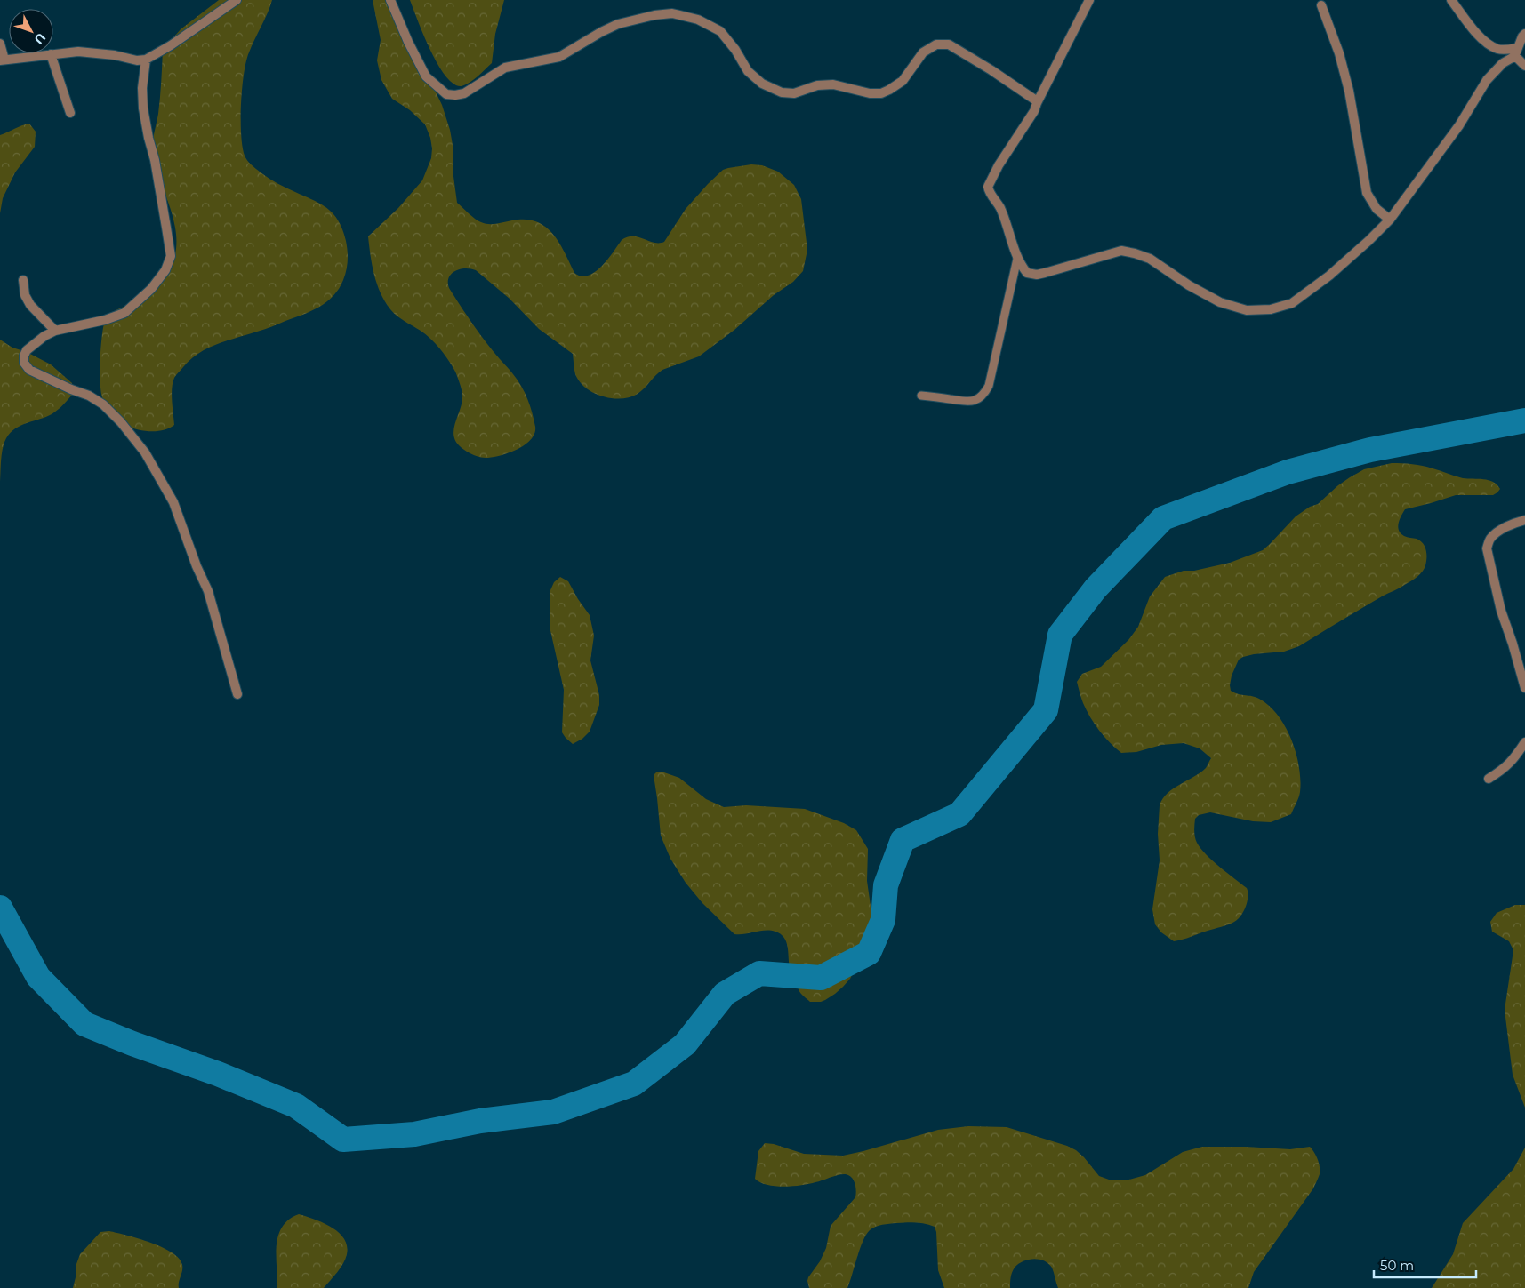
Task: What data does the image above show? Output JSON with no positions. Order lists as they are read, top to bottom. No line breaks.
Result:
{"scale_bar":"50 m","north":"bottom right"}
